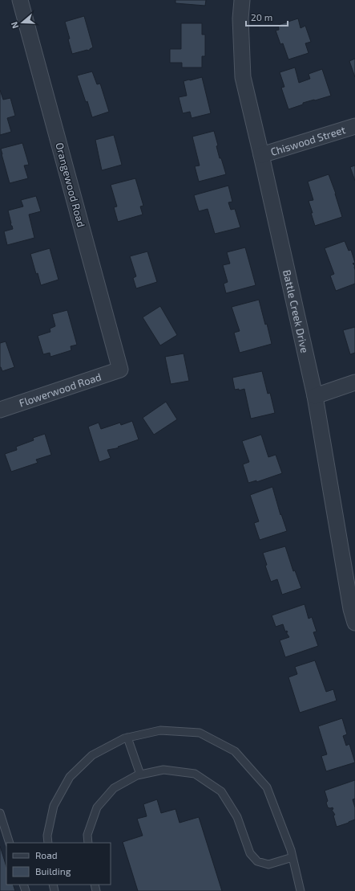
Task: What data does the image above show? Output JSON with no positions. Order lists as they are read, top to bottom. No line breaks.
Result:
{"streets":{"street":["Chiswood Street","Orangewood Road","Battle Creek Drive","Flowerwood Road"]},"crossings":[["Chiswood Street","Battle Creek Drive"],["Orangewood Road","Flowerwood Road"]],"legend":["Road","Building"],"scale_bar":"20 m","north":"left"}
